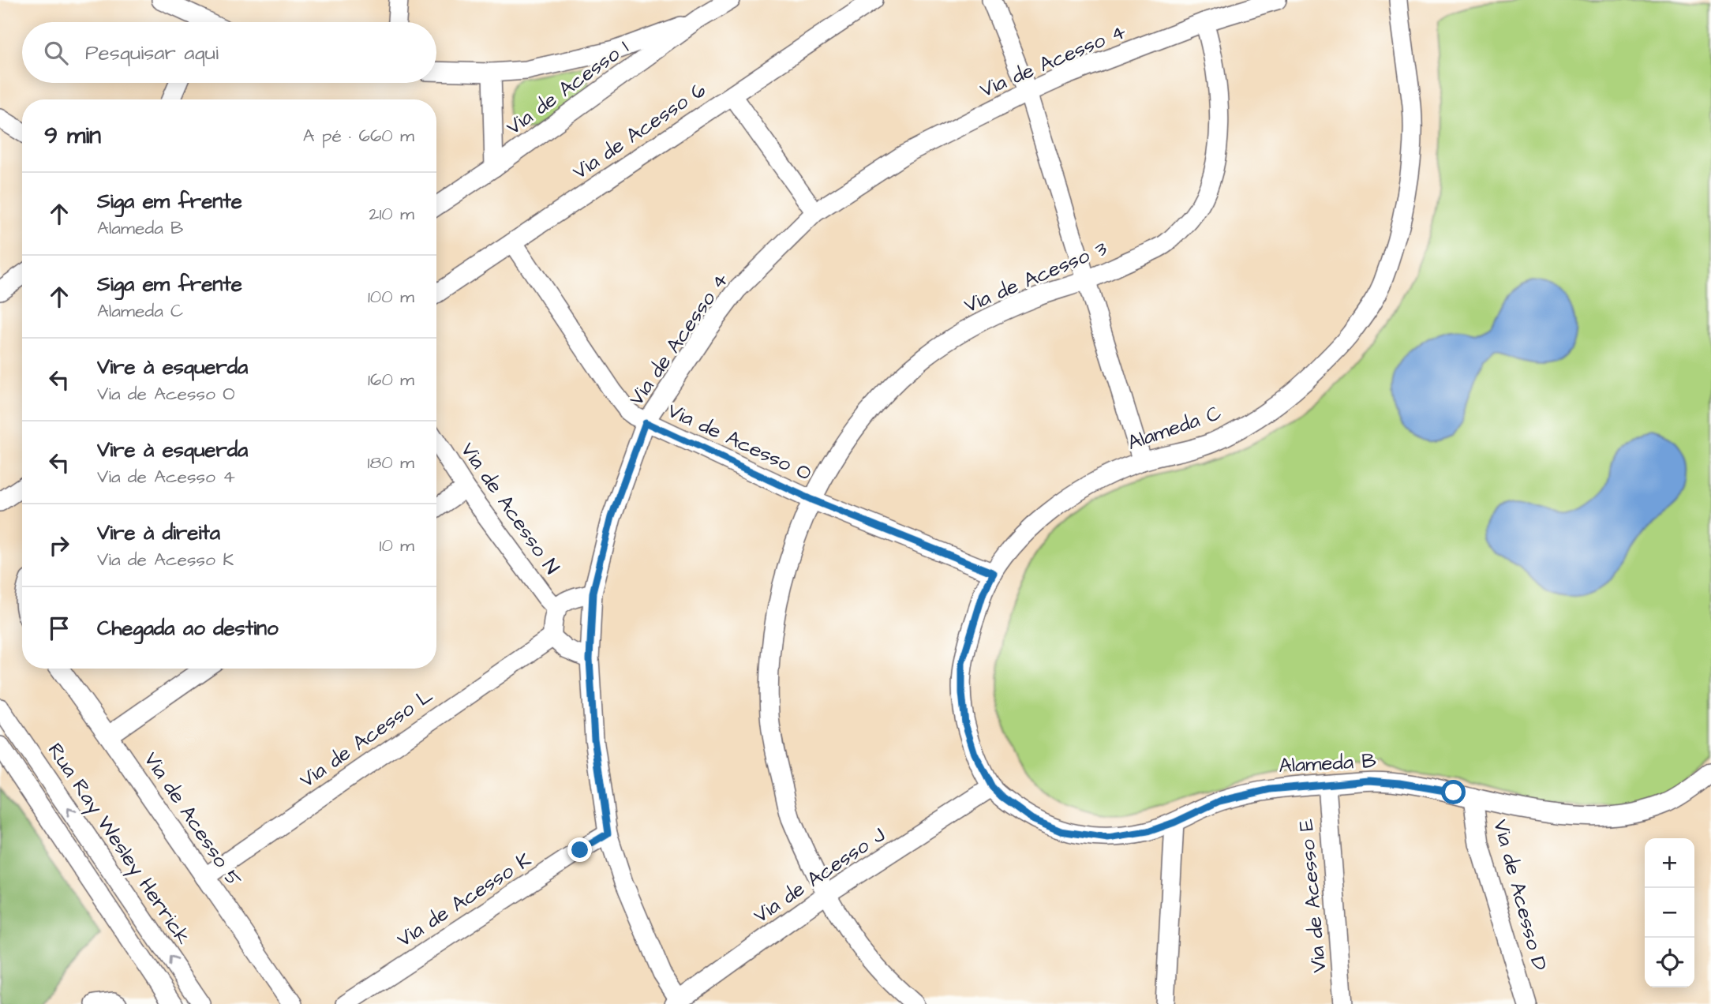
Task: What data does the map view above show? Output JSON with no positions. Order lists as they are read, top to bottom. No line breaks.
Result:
{"streets":{"street":["Via de Acesso 4","Via de Acesso 1","Via de Acesso 6","Via de Acesso 3","Alameda C","Via de Acesso O","Via de Acesso N","Via de Acesso L","Alameda B","Via de Acesso 5","Rua Ray Wesley Herrick","Via de Acesso J","Via de Acesso D","Via de Acesso E","Via de Acesso K"]},"crossings":[["Via de Acesso 4","Via de Acesso 3"],["Via de Acesso 4","Via de Acesso O"],["Via de Acesso 4","Via de Acesso J"],["Via de Acesso 4","Via de Acesso K"],["Via de Acesso 6","Via de Acesso O"],["Via de Acesso 3","Via de Acesso O"],["Via de Acesso 3","Via de Acesso J"],["Alameda C","Via de Acesso O"],["Alameda C","Alameda B"],["Alameda C","Via de Acesso J"],["Via de Acesso L","Via de Acesso 5"],["Alameda B","Via de Acesso J"],["Alameda B","Via de Acesso D"],["Alameda B","Via de Acesso E"]],"page":{"search":"Pesquisar aqui","heading":["9 min","A pé · 660 m"],"list":[["Siga em frente","Alameda B","210 m"],["Siga em frente","Alameda C","100 m"],["Vire à esquerda","Via de Acesso O","160 m"],["Vire à esquerda","Via de Acesso 4","180 m"],["Vire à direita","Via de Acesso K","10 m"],"Chegada ao destino"],"map_buttons":["+","−"]}}
